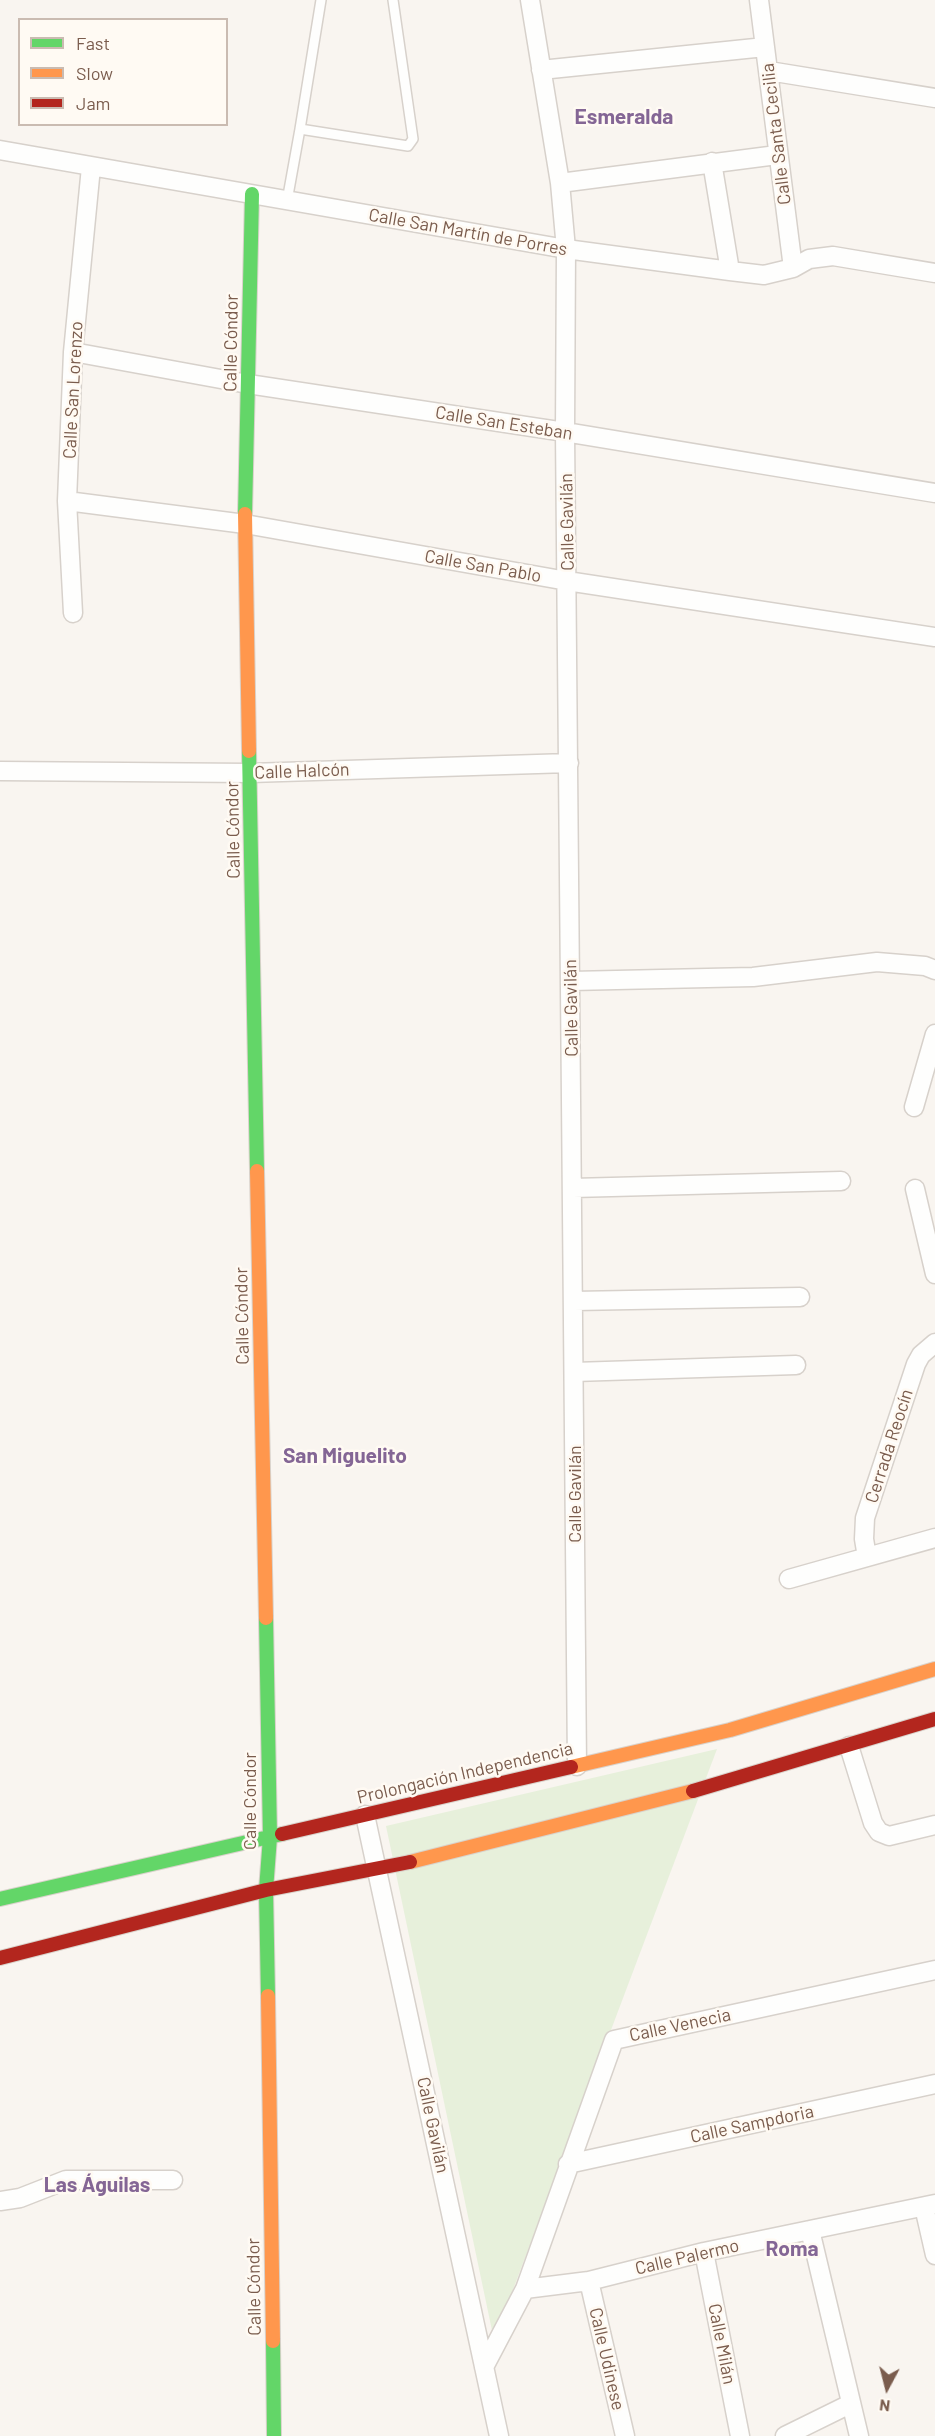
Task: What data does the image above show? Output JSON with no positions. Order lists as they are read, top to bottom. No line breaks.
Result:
{"streets":{"street":["Calle Santa Cecilia","Calle San Martín de Porres","Calle Cóndor","Calle San Lorenzo","Calle San Esteban","Calle Gavilán","Calle San Pablo","Calle Halcón","Cerrada Reocín","Prolongación Independencia","Calle Venecia","Calle Sampdoria","Calle Palermo","Calle Milán","Calle Udinese"]},"crossings":[["Calle Santa Cecilia","Calle San Martín de Porres"],["Calle San Martín de Porres","Calle Cóndor"],["Calle San Martín de Porres","Calle San Lorenzo"],["Calle San Martín de Porres","Calle Gavilán"],["Calle Cóndor","Calle San Esteban"],["Calle Cóndor","Calle San Pablo"],["Calle Cóndor","Calle Halcón"],["Calle Cóndor","Prolongación Independencia"],["Calle San Lorenzo","Calle San Esteban"],["Calle San Lorenzo","Calle San Pablo"],["Calle San Esteban","Calle Gavilán"],["Calle Gavilán","Calle San Pablo"],["Calle Gavilán","Calle Halcón"],["Calle Gavilán","Prolongación Independencia"],["Calle Venecia","Calle Sampdoria"],["Calle Venecia","Calle Palermo"],["Calle Palermo","Calle Milán"],["Calle Palermo","Calle Udinese"]],"districts":["Esmeralda","San Miguelito","Las Águilas","Roma"],"legend":["Fast","Slow","Jam"],"north":"bottom"}
